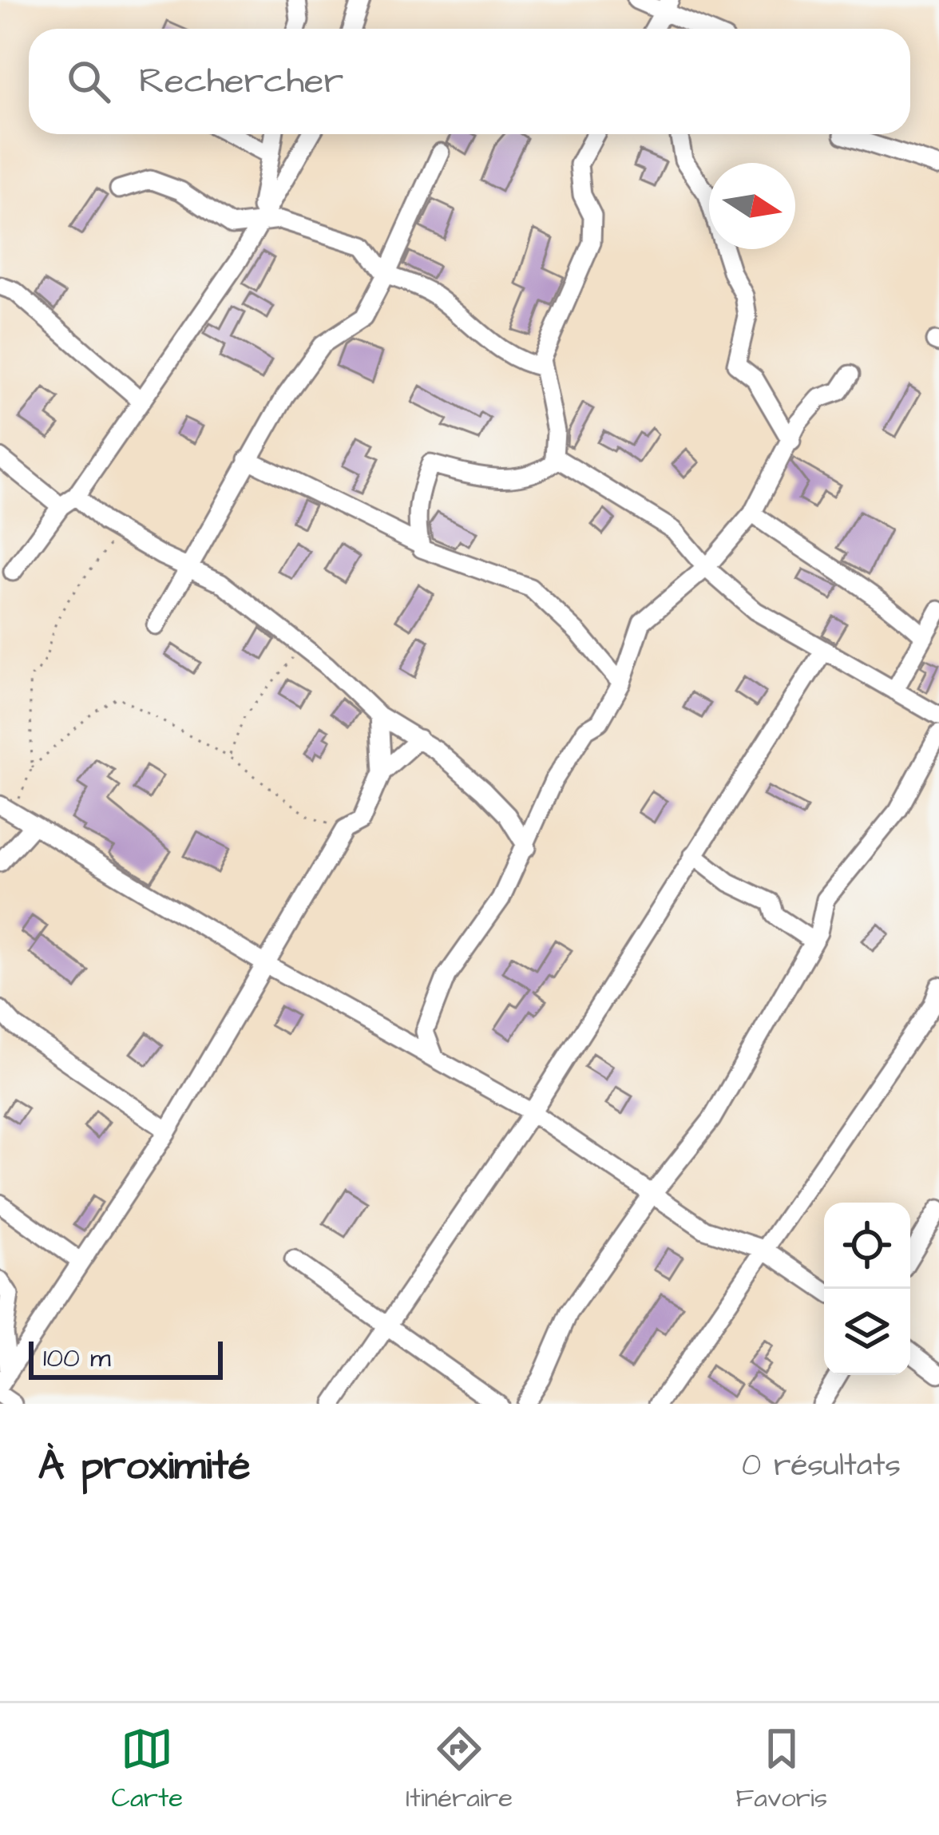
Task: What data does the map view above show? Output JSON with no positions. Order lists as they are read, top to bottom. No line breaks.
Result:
{"scale_bar":"100 m","north":"right","page":{"search":"Rechercher","scale":"100 m","heading":["À proximité","0 résultats"],"nav":["Carte","Itinéraire","Favoris"]}}
